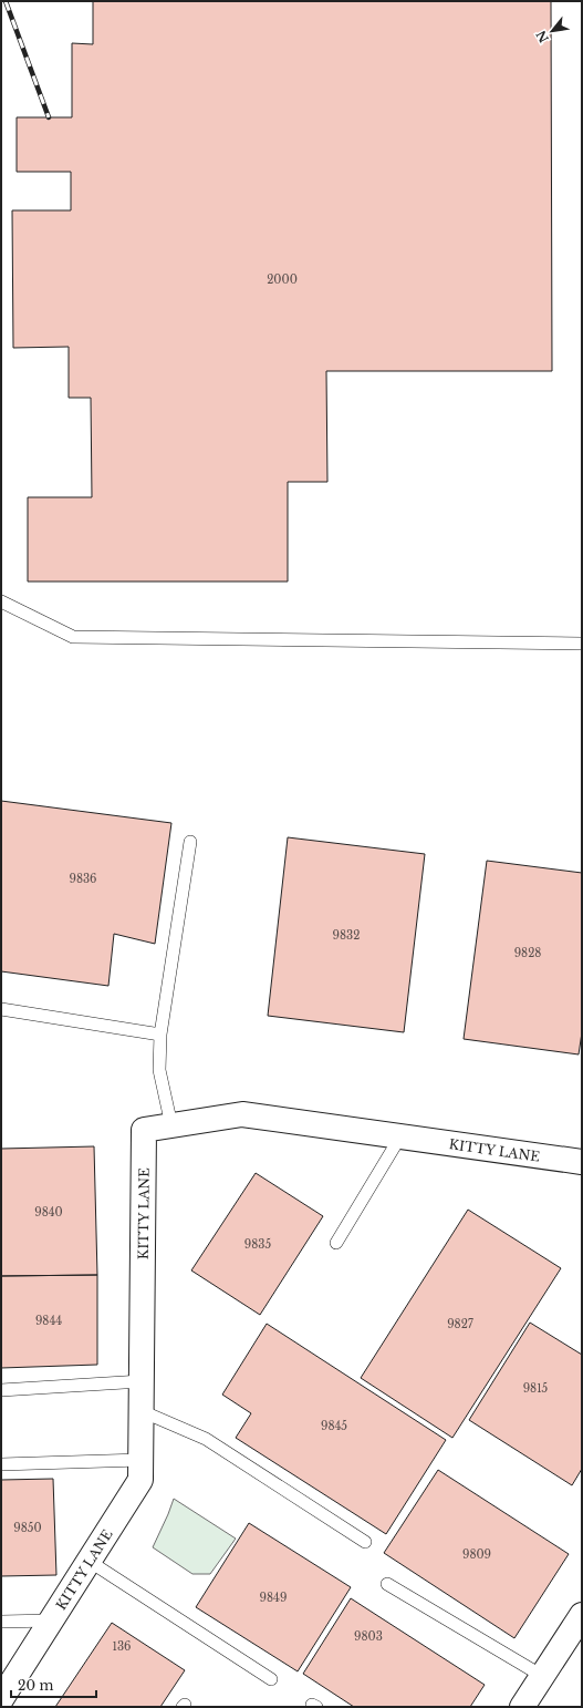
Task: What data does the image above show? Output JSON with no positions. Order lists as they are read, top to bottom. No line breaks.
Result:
{"streets":{"street":["KITTY LANE"]},"house_numbers":["2000","9836","9832","9828","9840","9835","9844","9827","9815","9845","9850","9809","9849","9803","136"],"scale_bar":"20 m","north":"bottom left"}
